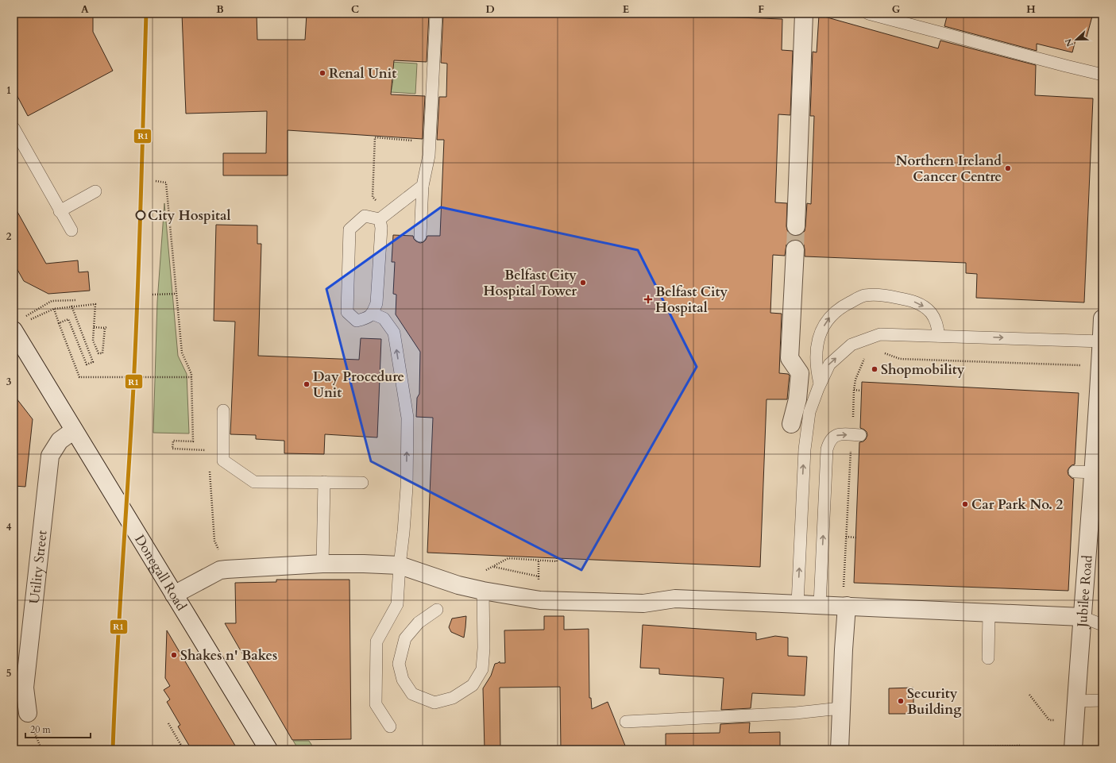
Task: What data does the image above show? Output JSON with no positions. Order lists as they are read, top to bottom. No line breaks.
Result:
{"streets":{"street":["Utility Street","Donegall Road","Jubilee Road"]},"crossings":[["Utility Street","Donegall Road"]],"places":{"other":["Renal Unit","Northern Ireland Cancer Centre","City Hospital","Belfast City Hospital Tower","Shopmobility","Day Procedure Unit","Car Park No. 2","Shakes n' Bakes","Security Building"],"health":["Belfast City Hospital"]},"lines":["transit line R1"],"scale_bar":"20 m","north":"left","grid":{"columns":["A","B","C","D","E","F","G","H"],"rows":["1","2","3","4","5"]}}
